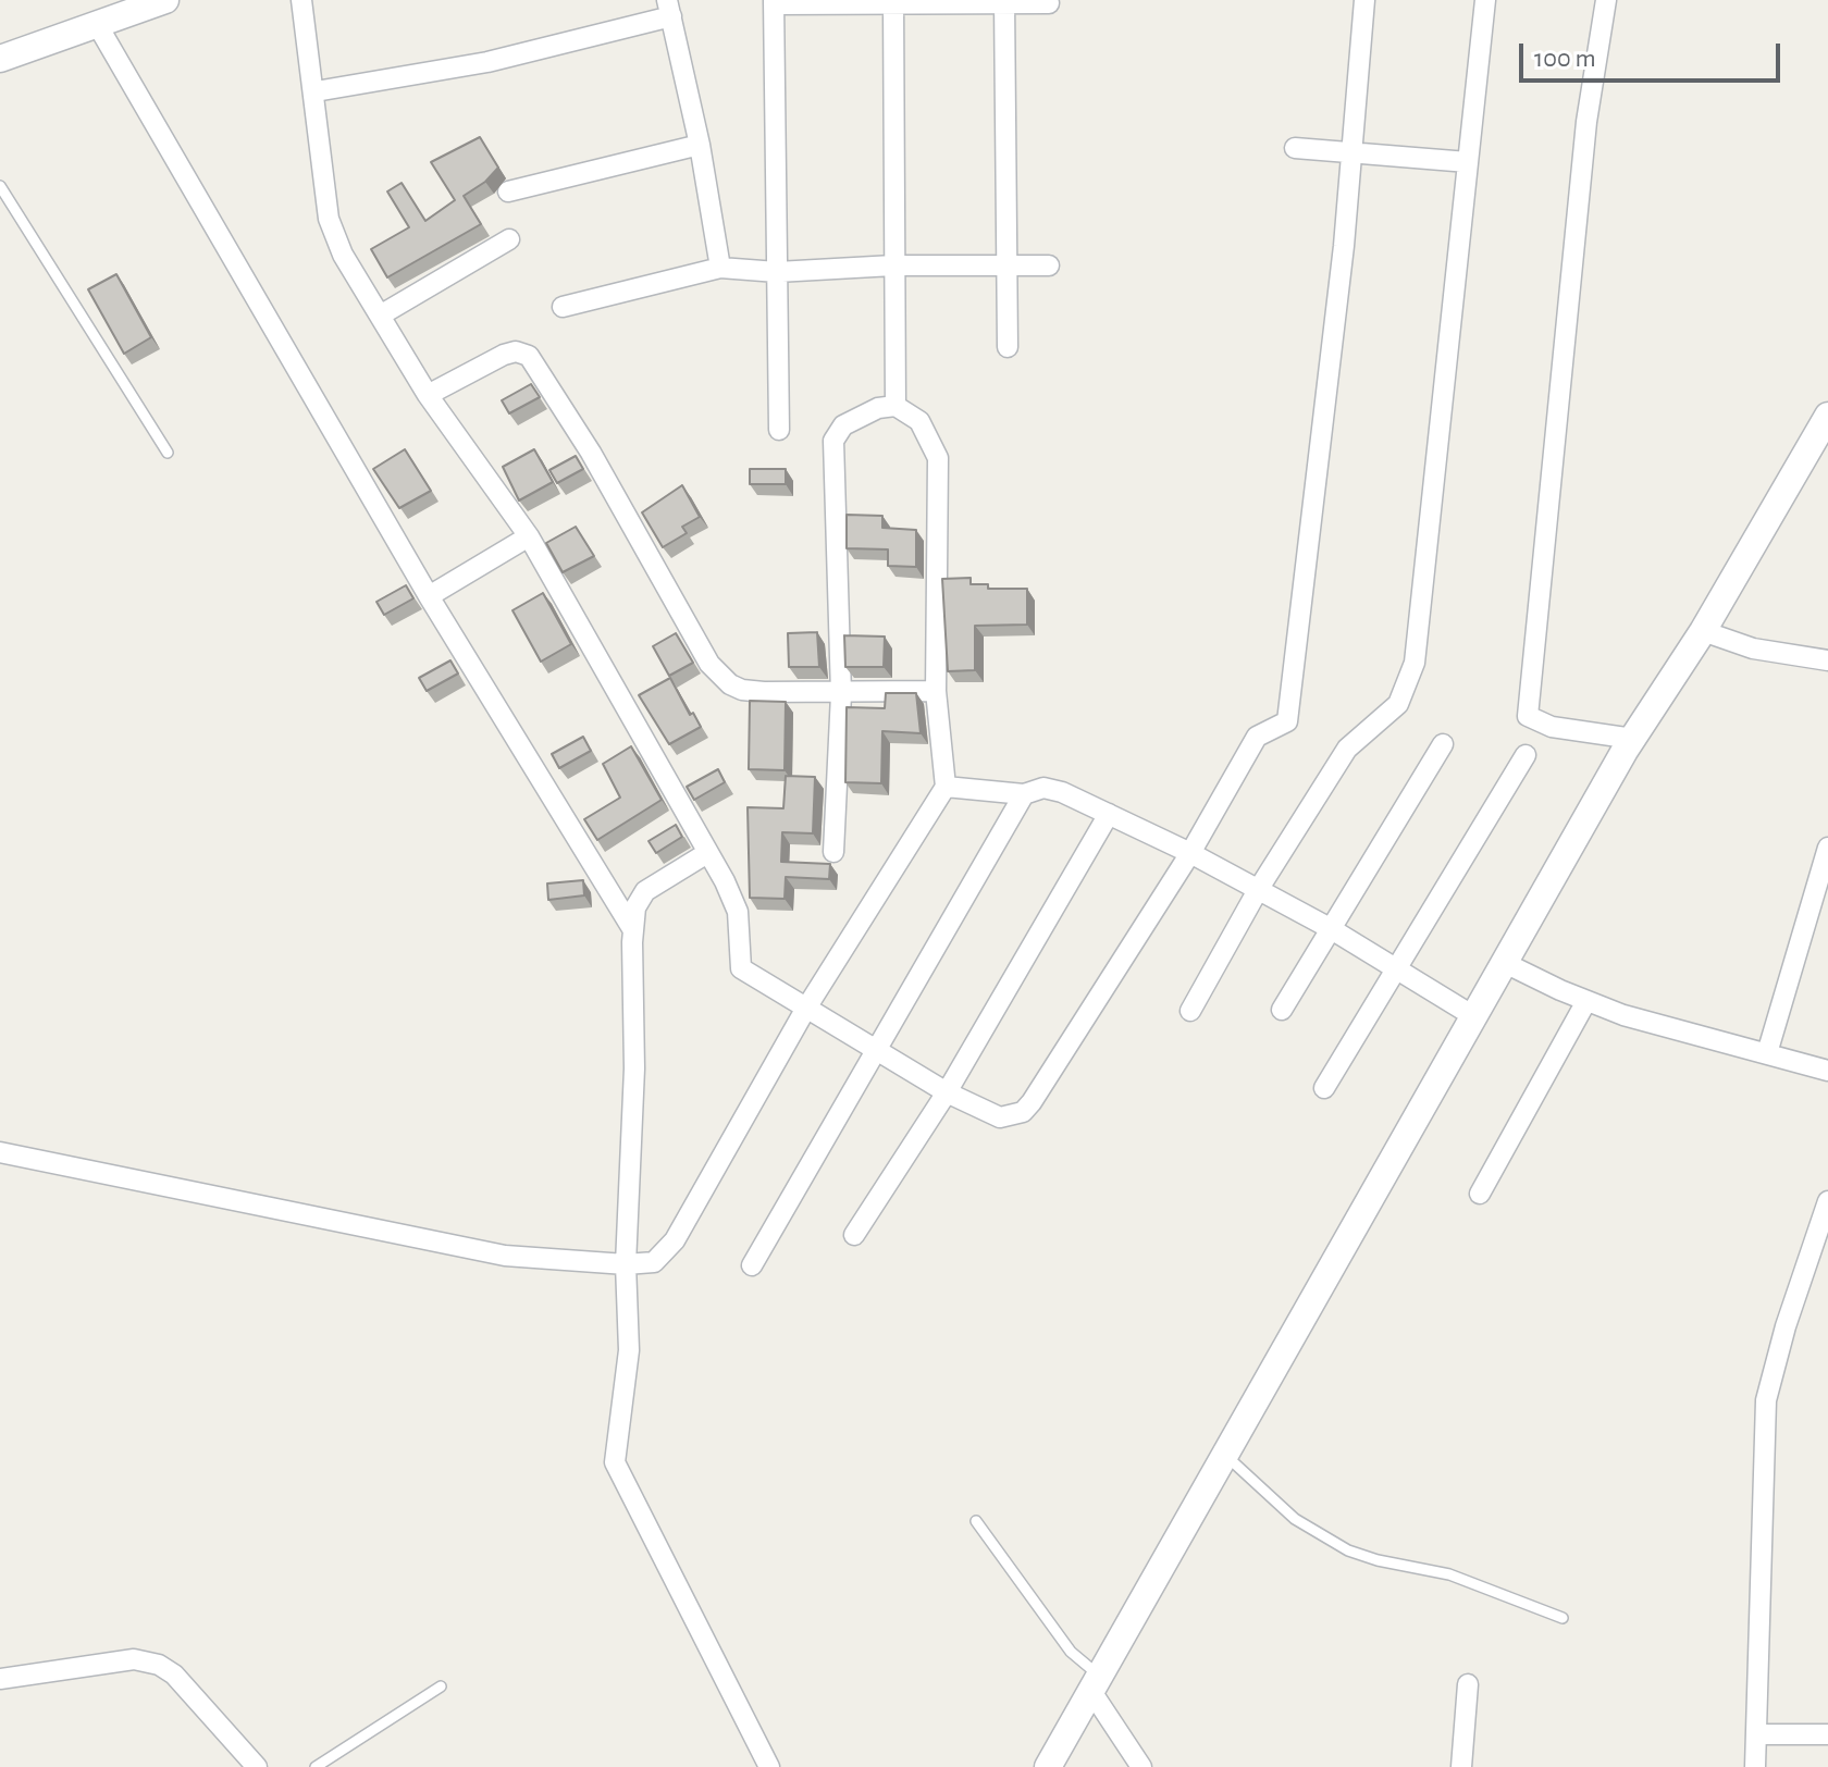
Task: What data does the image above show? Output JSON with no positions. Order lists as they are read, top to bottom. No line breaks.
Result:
{"scale_bar":"100 m"}
